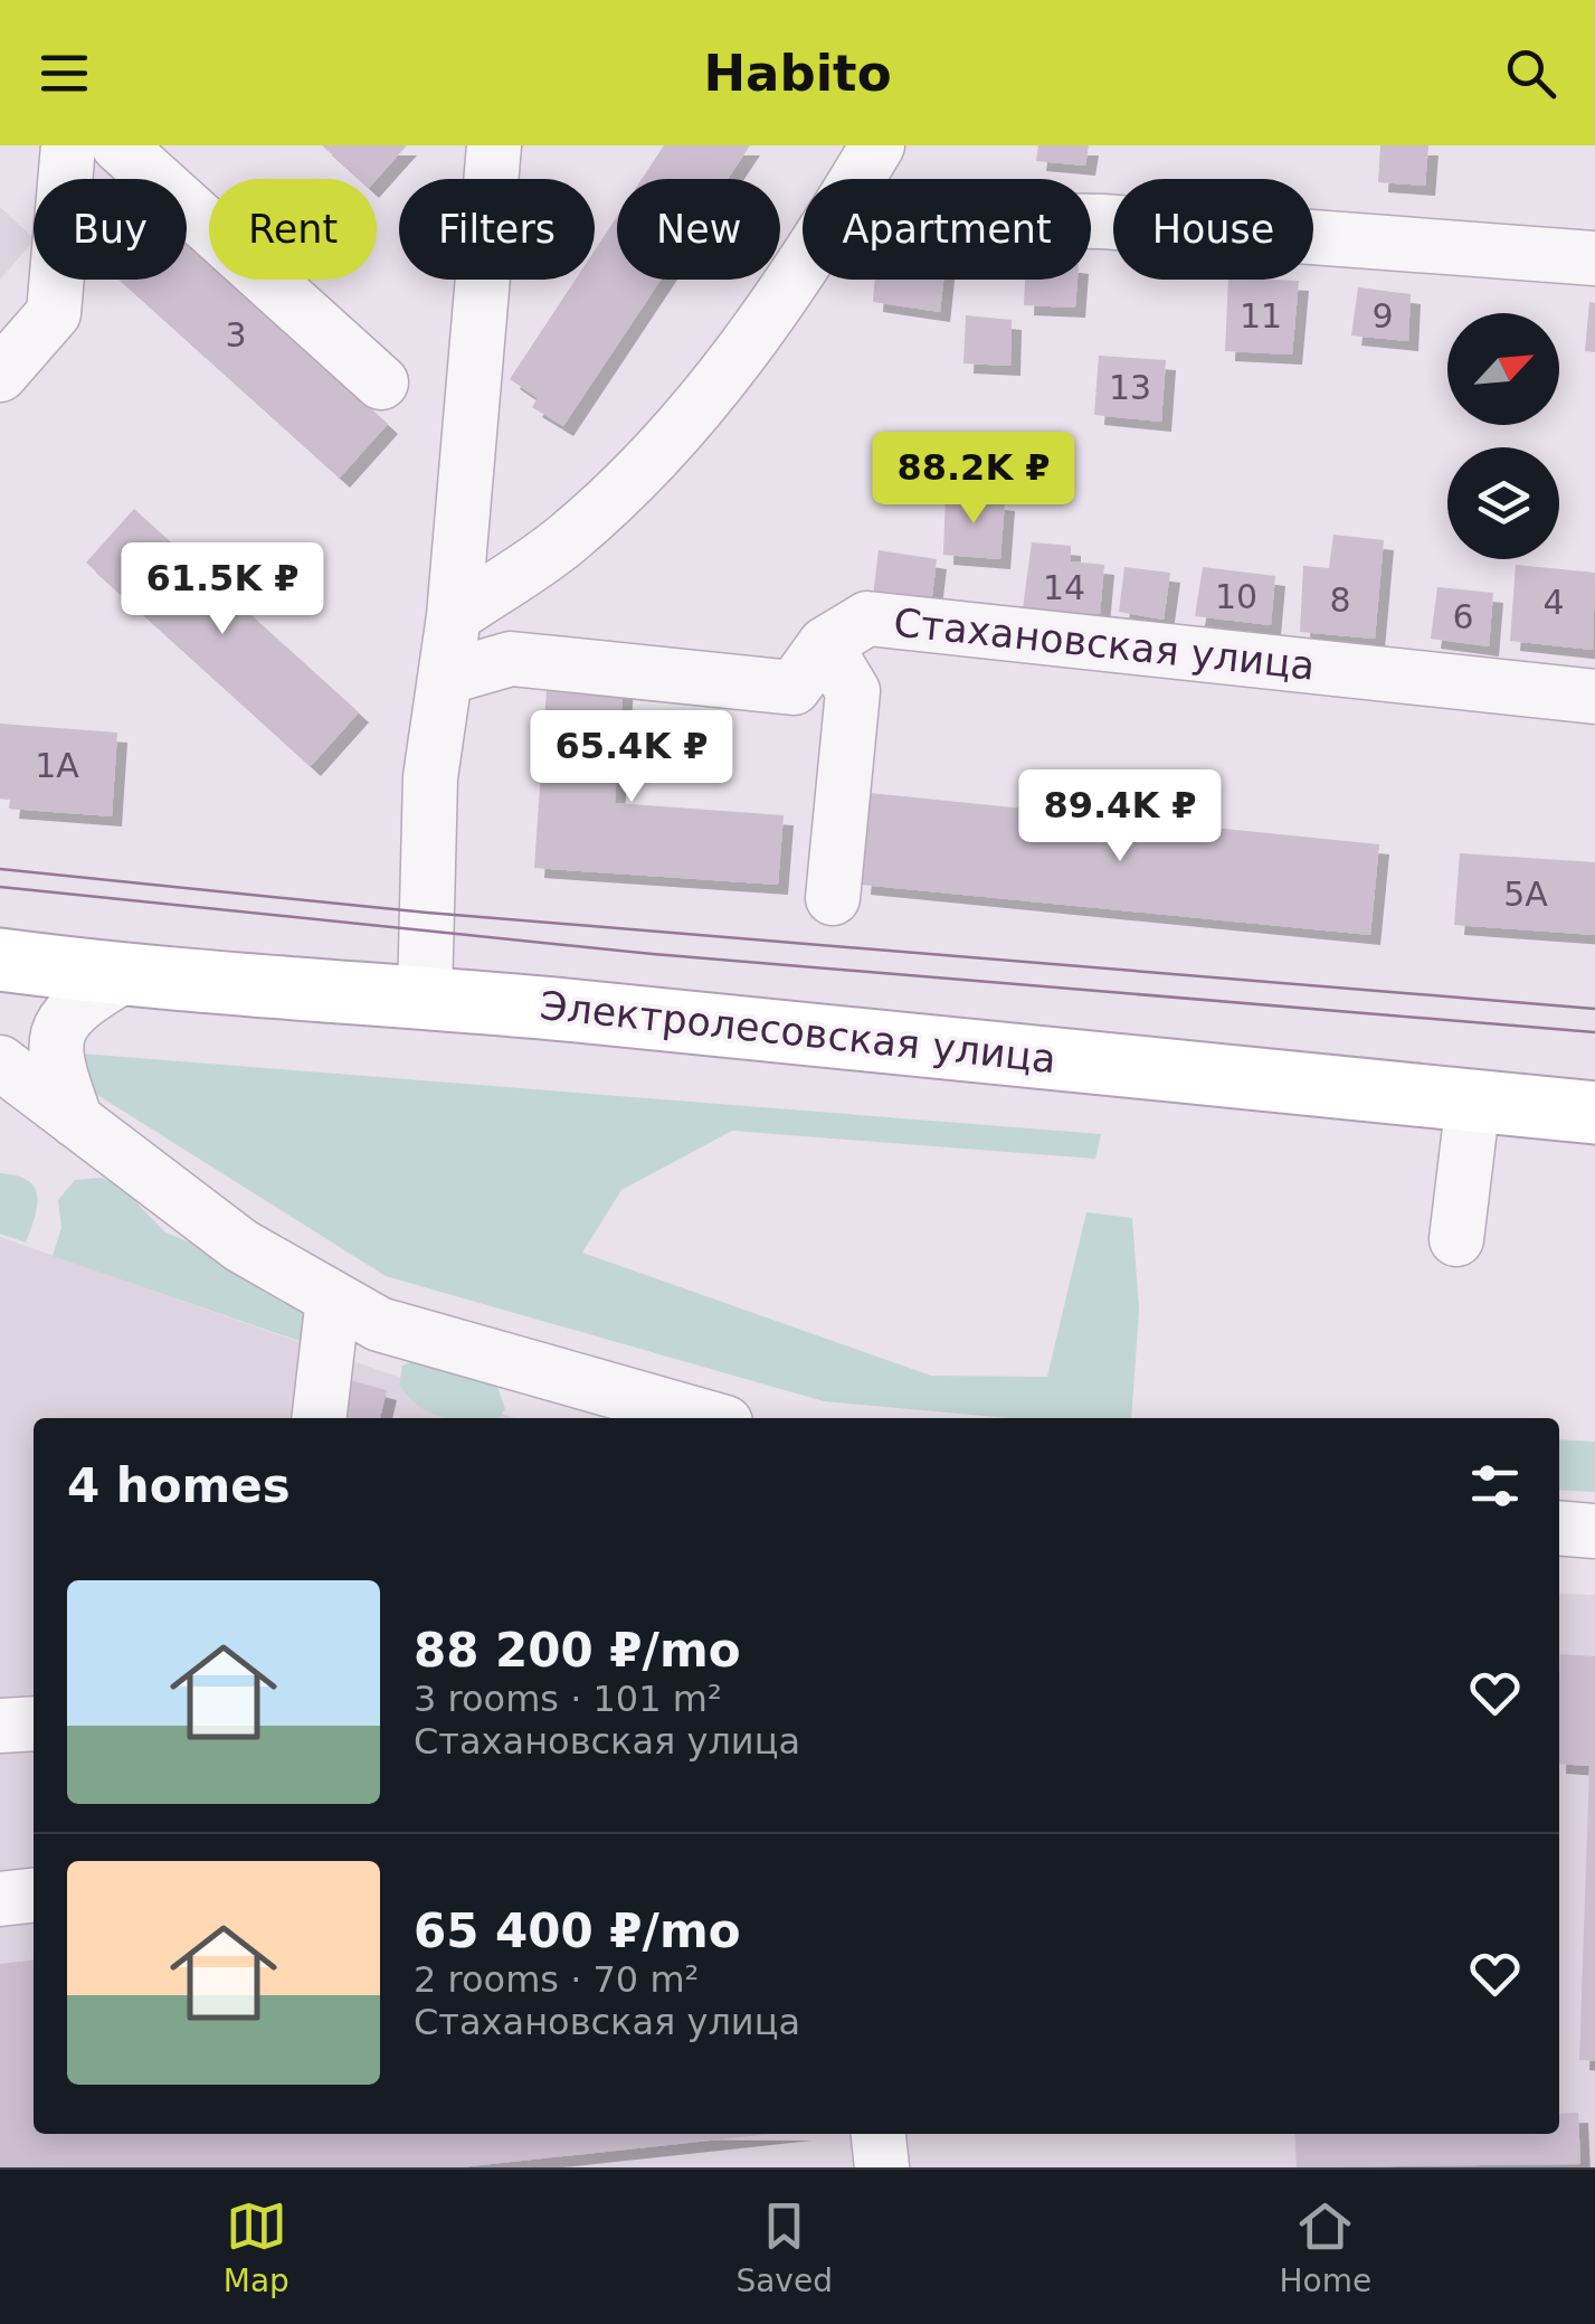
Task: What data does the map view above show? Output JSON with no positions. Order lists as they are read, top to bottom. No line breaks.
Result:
{"streets":{"main road":["Электролесовская улица"],"street":["Стахановская улица"]},"house_numbers":["11","9","3","13","14","10","8","4","6","1А","5А"],"north":"top right","page":{"header":"Habito","chip":["Buy","Rent","Filters","New","Apartment","House"],"price":["88.2K ₽","61.5K ₽","65.4K ₽","89.4K ₽"],"heading":"4 homes","list":[{"name":"88 200 ₽/mo","note":"3 rooms · 101 m² · Стахановская улица"},{"name":"65 400 ₽/mo","note":"2 rooms · 70 m² · Стахановская улица"}],"tabs":["Map","Saved","Home"]}}
